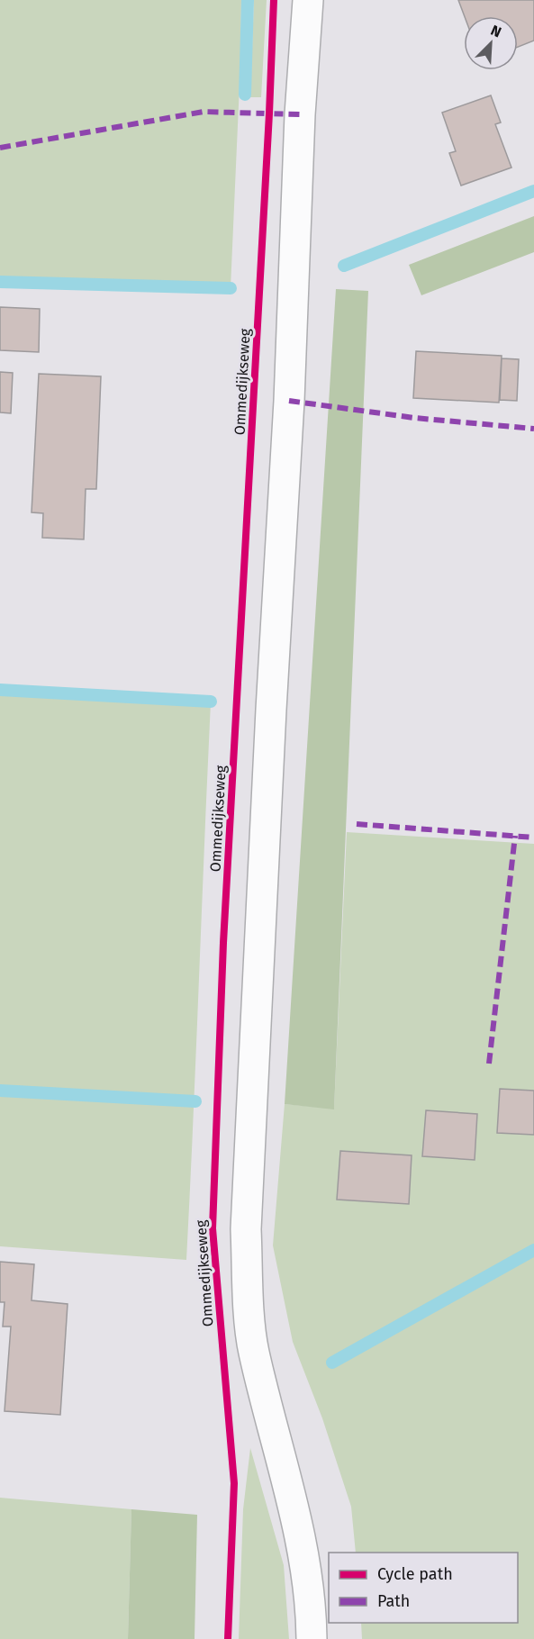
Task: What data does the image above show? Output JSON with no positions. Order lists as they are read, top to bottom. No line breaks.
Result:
{"streets":{"cycle path":["Ommedijkseweg"]},"legend":["Cycle path","Path"],"north":"top right"}
